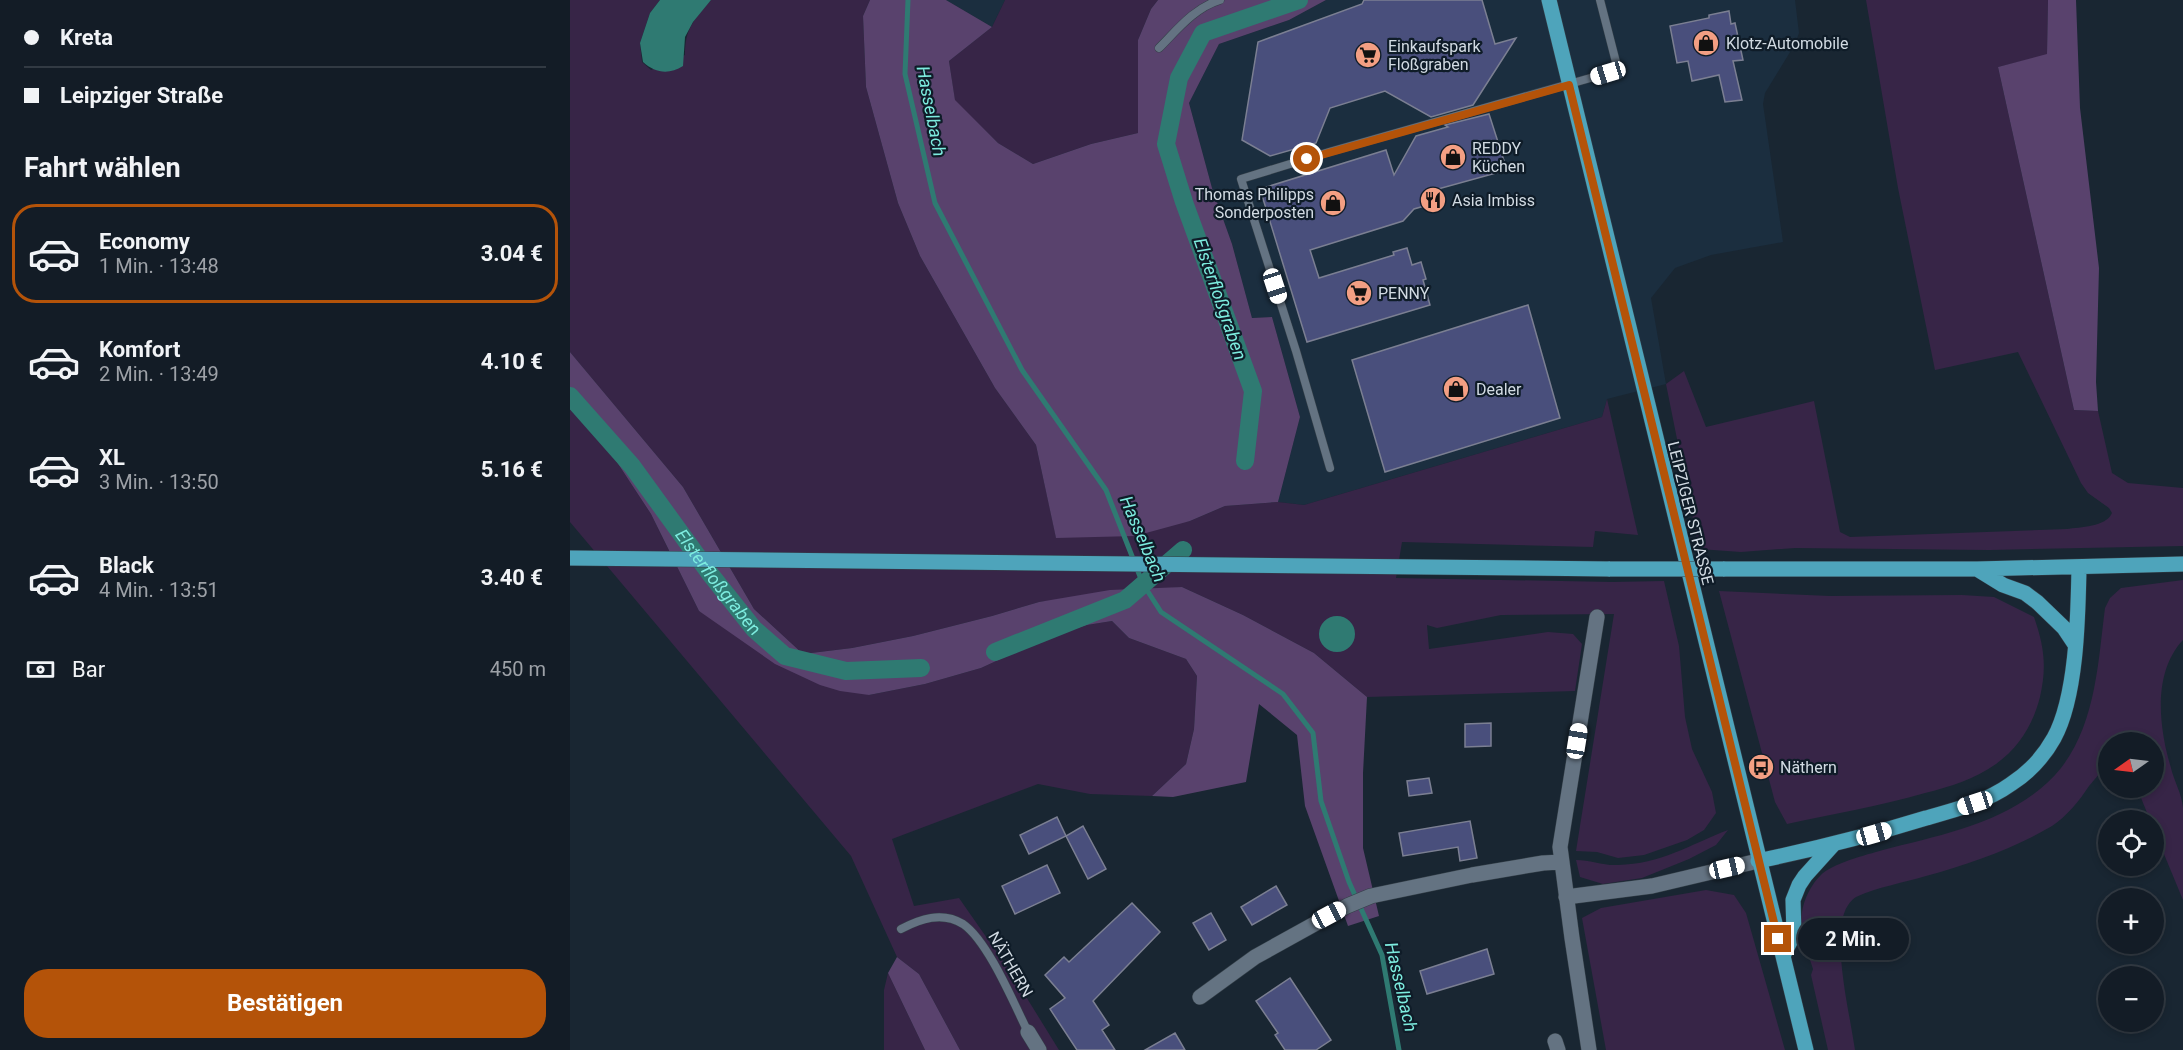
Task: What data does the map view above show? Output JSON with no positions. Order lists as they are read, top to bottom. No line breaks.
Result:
{"streets":{"main road":["LEIPZIGER STRASSE"],"street":["NÄTHERN"]},"water":["Hasselbach","Elsterfloßgraben"],"places":{"shop":["Klotz-Automobile","REDDY Küchen","Thomas Philipps Sonderposten","Dealer"],"supermarket":["Einkaufspark Floßgraben","PENNY"],"restaurant":["Asia Imbiss"],"bus stop":["Näthern"]},"north":"left","page":{"banner":["Kreta","Leipziger Straße"],"heading":"Fahrt wählen","list":[{"name":"Economy","note":"1 Min. · 13:48","value":"3.04 €"},{"name":"Komfort","note":"2 Min. · 13:49","value":"4.10 €"},{"name":"XL","note":"3 Min. · 13:50","value":"5.16 €"},{"name":"Black","note":"4 Min. · 13:51","value":"3.40 €"}],"pay":["Bar","450 m"],"map_buttons":["+","−"],"bubble":"2 Min.","buttons":"Bestätigen"}}
